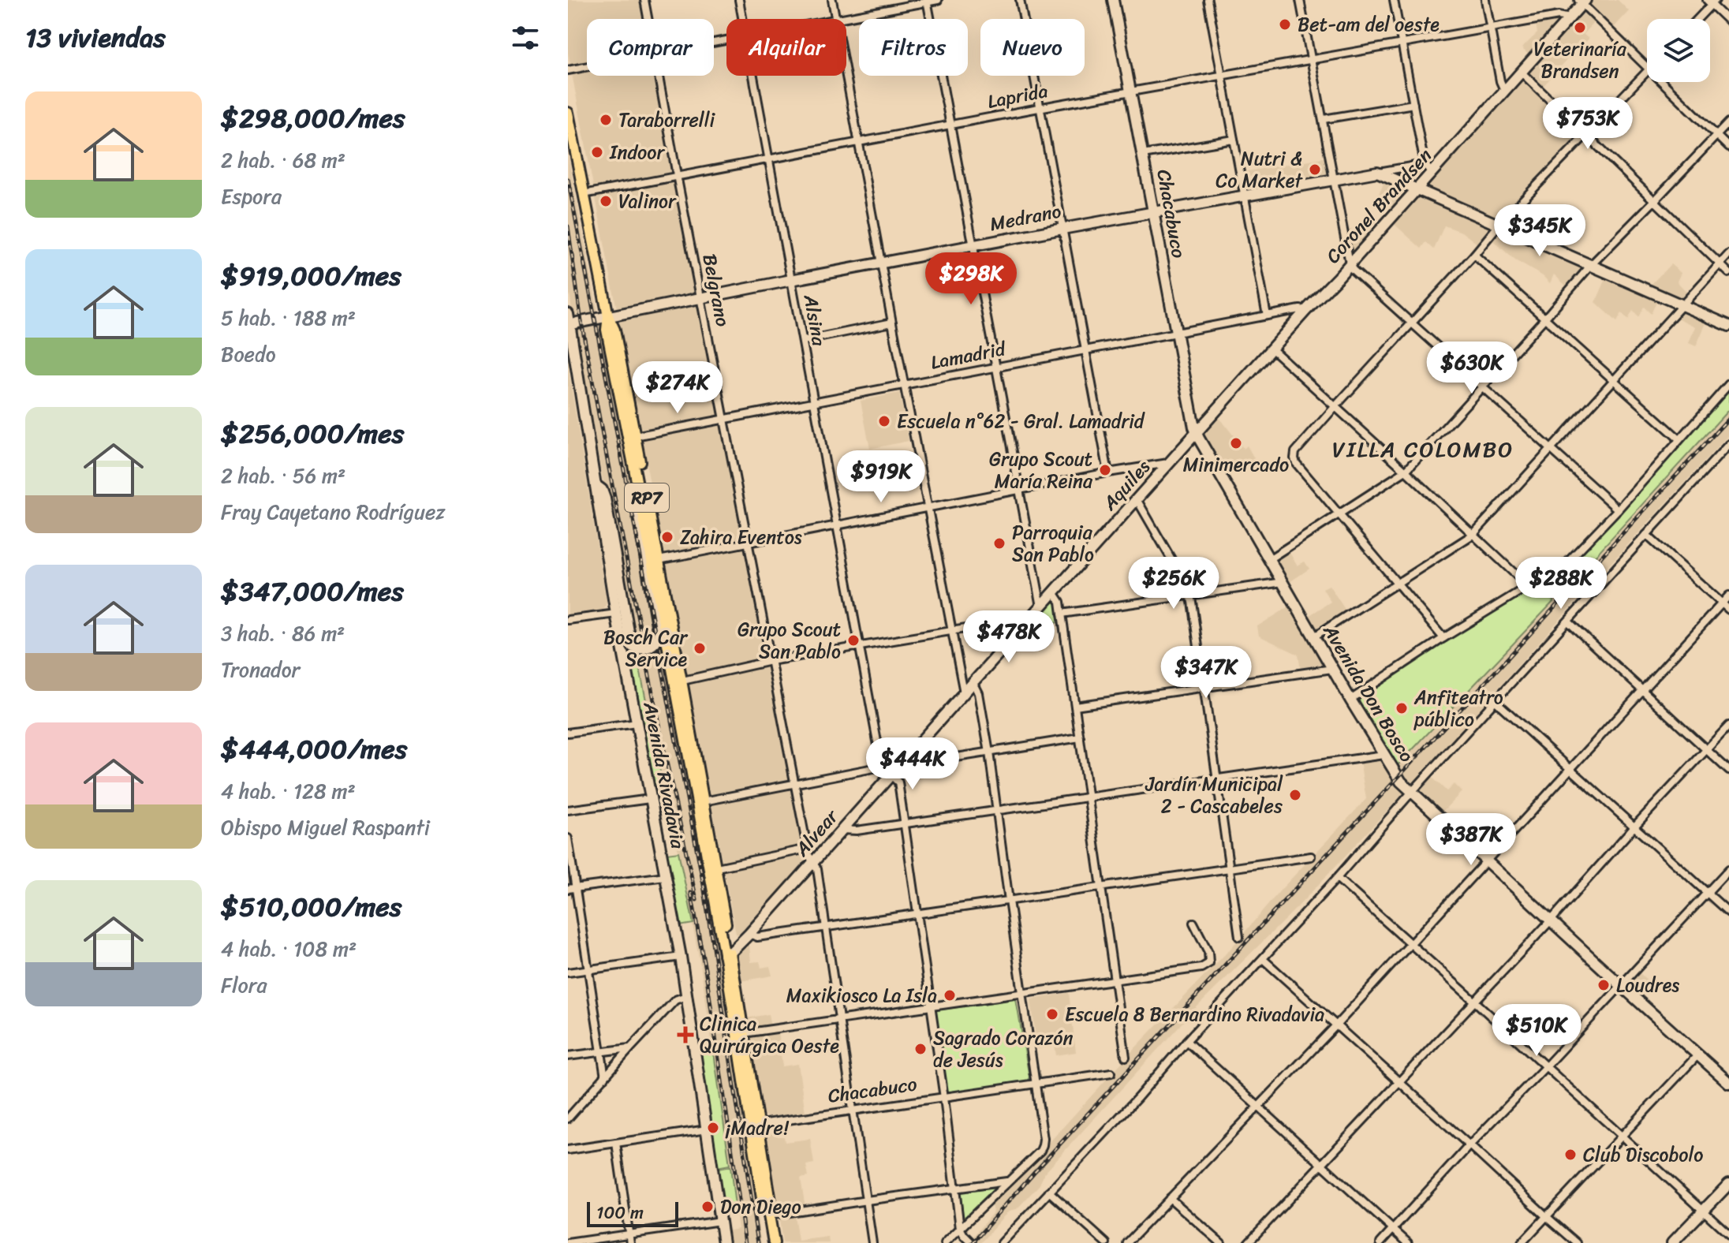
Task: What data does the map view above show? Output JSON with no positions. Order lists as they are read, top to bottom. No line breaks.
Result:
{"streets":{"main road":["RP7","Avenida Rivadavia"],"street":["Laprida","Coronel Brandsen","Chacabuco","Medrano","Belgrano","Alsina","Lamadrid","Aquiles","Avenida Don Bosco","Alvear"]},"crossings":[["Laprida","Coronel Brandsen"],["Laprida","Chacabuco"],["Laprida","Belgrano"],["Laprida","Alsina"],["Laprida","Avenida Rivadavia"],["Coronel Brandsen","Chacabuco"],["Coronel Brandsen","Medrano"],["Coronel Brandsen","Lamadrid"],["Coronel Brandsen","Aquiles"],["Coronel Brandsen","Avenida Don Bosco"],["Chacabuco","Medrano"],["Chacabuco","Belgrano"],["Chacabuco","Lamadrid"],["Chacabuco","Aquiles"],["Chacabuco","Avenida Don Bosco"],["Chacabuco","Avenida Rivadavia"],["Medrano","Belgrano"],["Medrano","Alsina"],["Medrano","Avenida Rivadavia"],["Belgrano","Lamadrid"],["Belgrano","Alvear"],["Alsina","Lamadrid"],["Lamadrid","Avenida Rivadavia"],["Aquiles","Avenida Don Bosco"],["Aquiles","Alvear"],["Avenida Rivadavia","Alvear"]],"districts":["VILLA COLOMBO"],"places":{"other":["Bet-am del oeste","Veterinaría Brandsen","Taraborrelli","Indoor","Nutri & Co Market","Valinor","Escuela n°62 - Gral. Lamadrid","Minimercado","Grupo Scout María Reina","Zahira Eventos","Parroquia San Pablo","Grupo Scout San Pablo","Bosch Car Service","Anfiteatro público","Jardín Municipal 2 - Cascabeles","Loudres","Maxikiosco La Isla","Escuela 8 Bernardino Rivadavia","Sagrado Corazón de Jesús","¡Madre!","Club Discobolo","Don Diego"],"health":["Clinica Quirúrgica Oeste"]},"scale_bar":"100 m","page":{"heading":"13 viviendas","chip":["Comprar","Alquilar","Filtros","Nuevo"],"list":[{"name":"$298,000/mes","note":"2 hab. · 68 m² · Espora"},{"name":"$919,000/mes","note":"5 hab. · 188 m² · Boedo"},{"name":"$256,000/mes","note":"2 hab. · 56 m² · Fray Cayetano Rodríguez"},{"name":"$347,000/mes","note":"3 hab. · 86 m² · Tronador"},{"name":"$444,000/mes","note":"4 hab. · 128 m² · Obispo Miguel Raspanti"},{"name":"$510,000/mes","note":"4 hab. · 108 m² · Flora"}],"price":["$753K","$345K","$298K","$630K","$274K","$919K","$256K","$288K","$478K","$347K","$444K","$387K","$510K"],"scale":"100 m"}}
